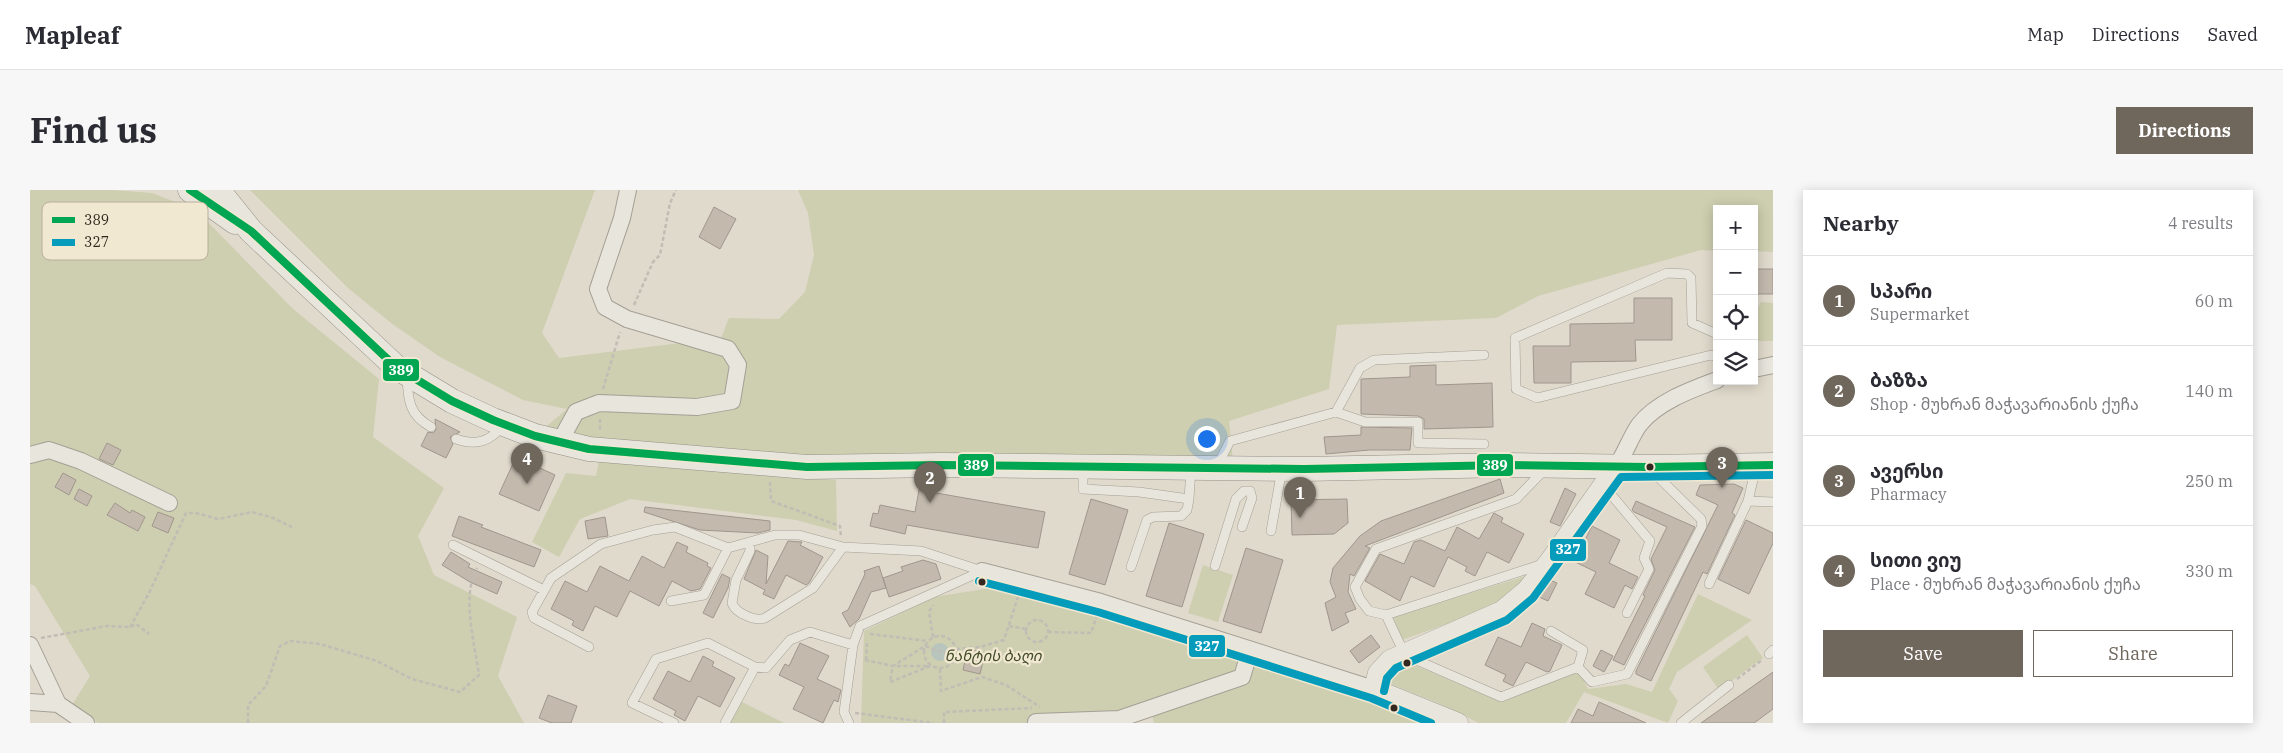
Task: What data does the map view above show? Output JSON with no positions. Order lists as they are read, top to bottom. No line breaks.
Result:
{"parks":["ნანტის ბაღი"],"lines":["transit line 389","transit line 327"],"legend":["389","327"],"page":{"header":"Mapleaf","nav":["Map","Directions","Saved"],"title":"Find us","buttons":["Directions",["Save","Share"]],"heading":["Nearby","4 results"],"map_buttons":["+","−"],"list":[{"mark":"1","name":"სპარი","note":"Supermarket","value":"60 m"},{"mark":"2","name":"ბაზზა","note":"Shop · მუხრან მაჭავარიანის ქუჩა","value":"140 m"},{"mark":"3","name":"ავერსი","note":"Pharmacy","value":"250 m"},{"mark":"4","name":"სითი ვიუ","note":"Place · მუხრან მაჭავარიანის ქუჩა","value":"330 m"}],"pins":["4","3","2","1"]}}
